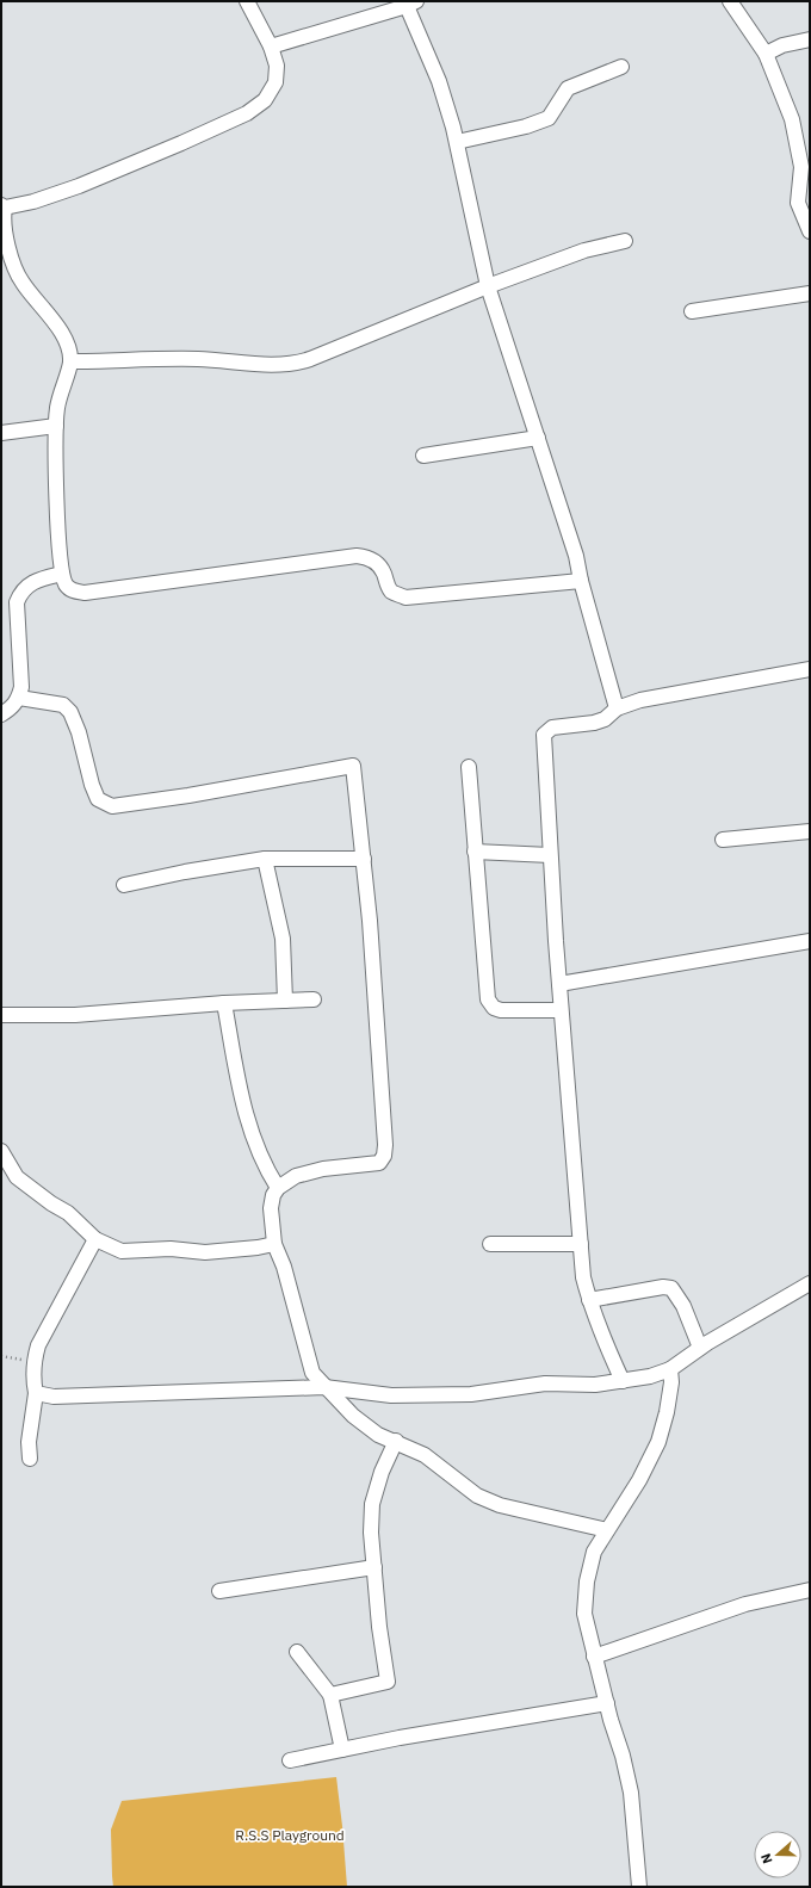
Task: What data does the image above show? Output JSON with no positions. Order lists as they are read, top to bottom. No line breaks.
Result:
{"parks":["R.S.S Playground"],"north":"left"}
